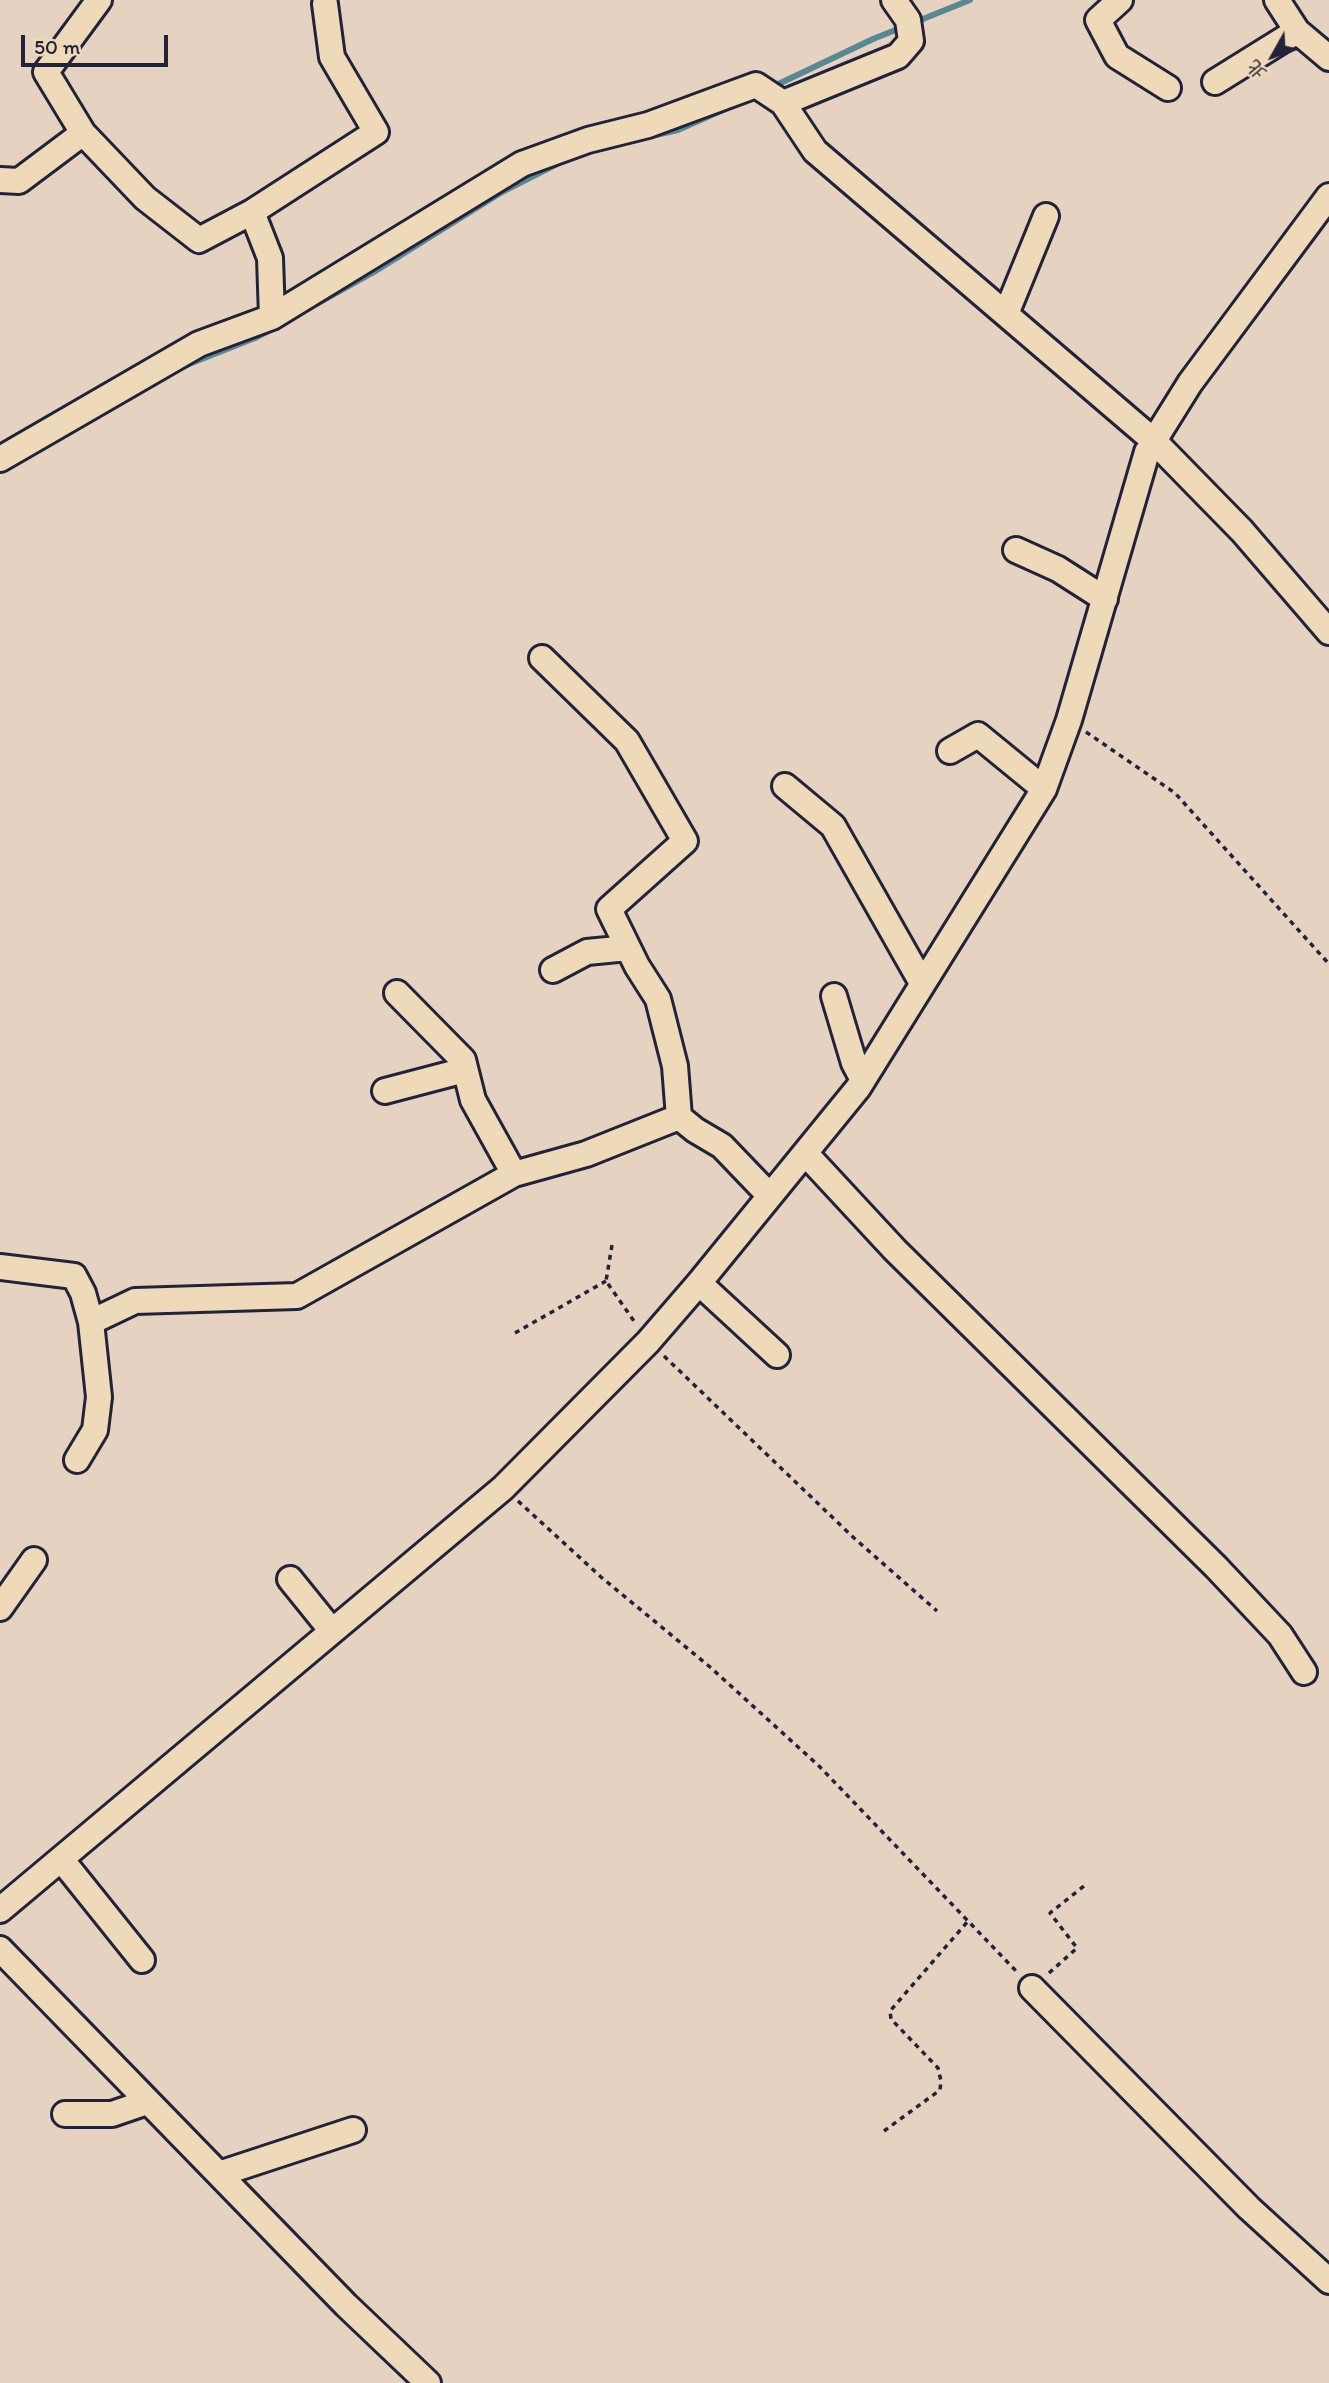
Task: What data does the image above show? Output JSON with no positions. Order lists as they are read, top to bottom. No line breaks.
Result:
{"scale_bar":"50 m","north":"bottom left"}
